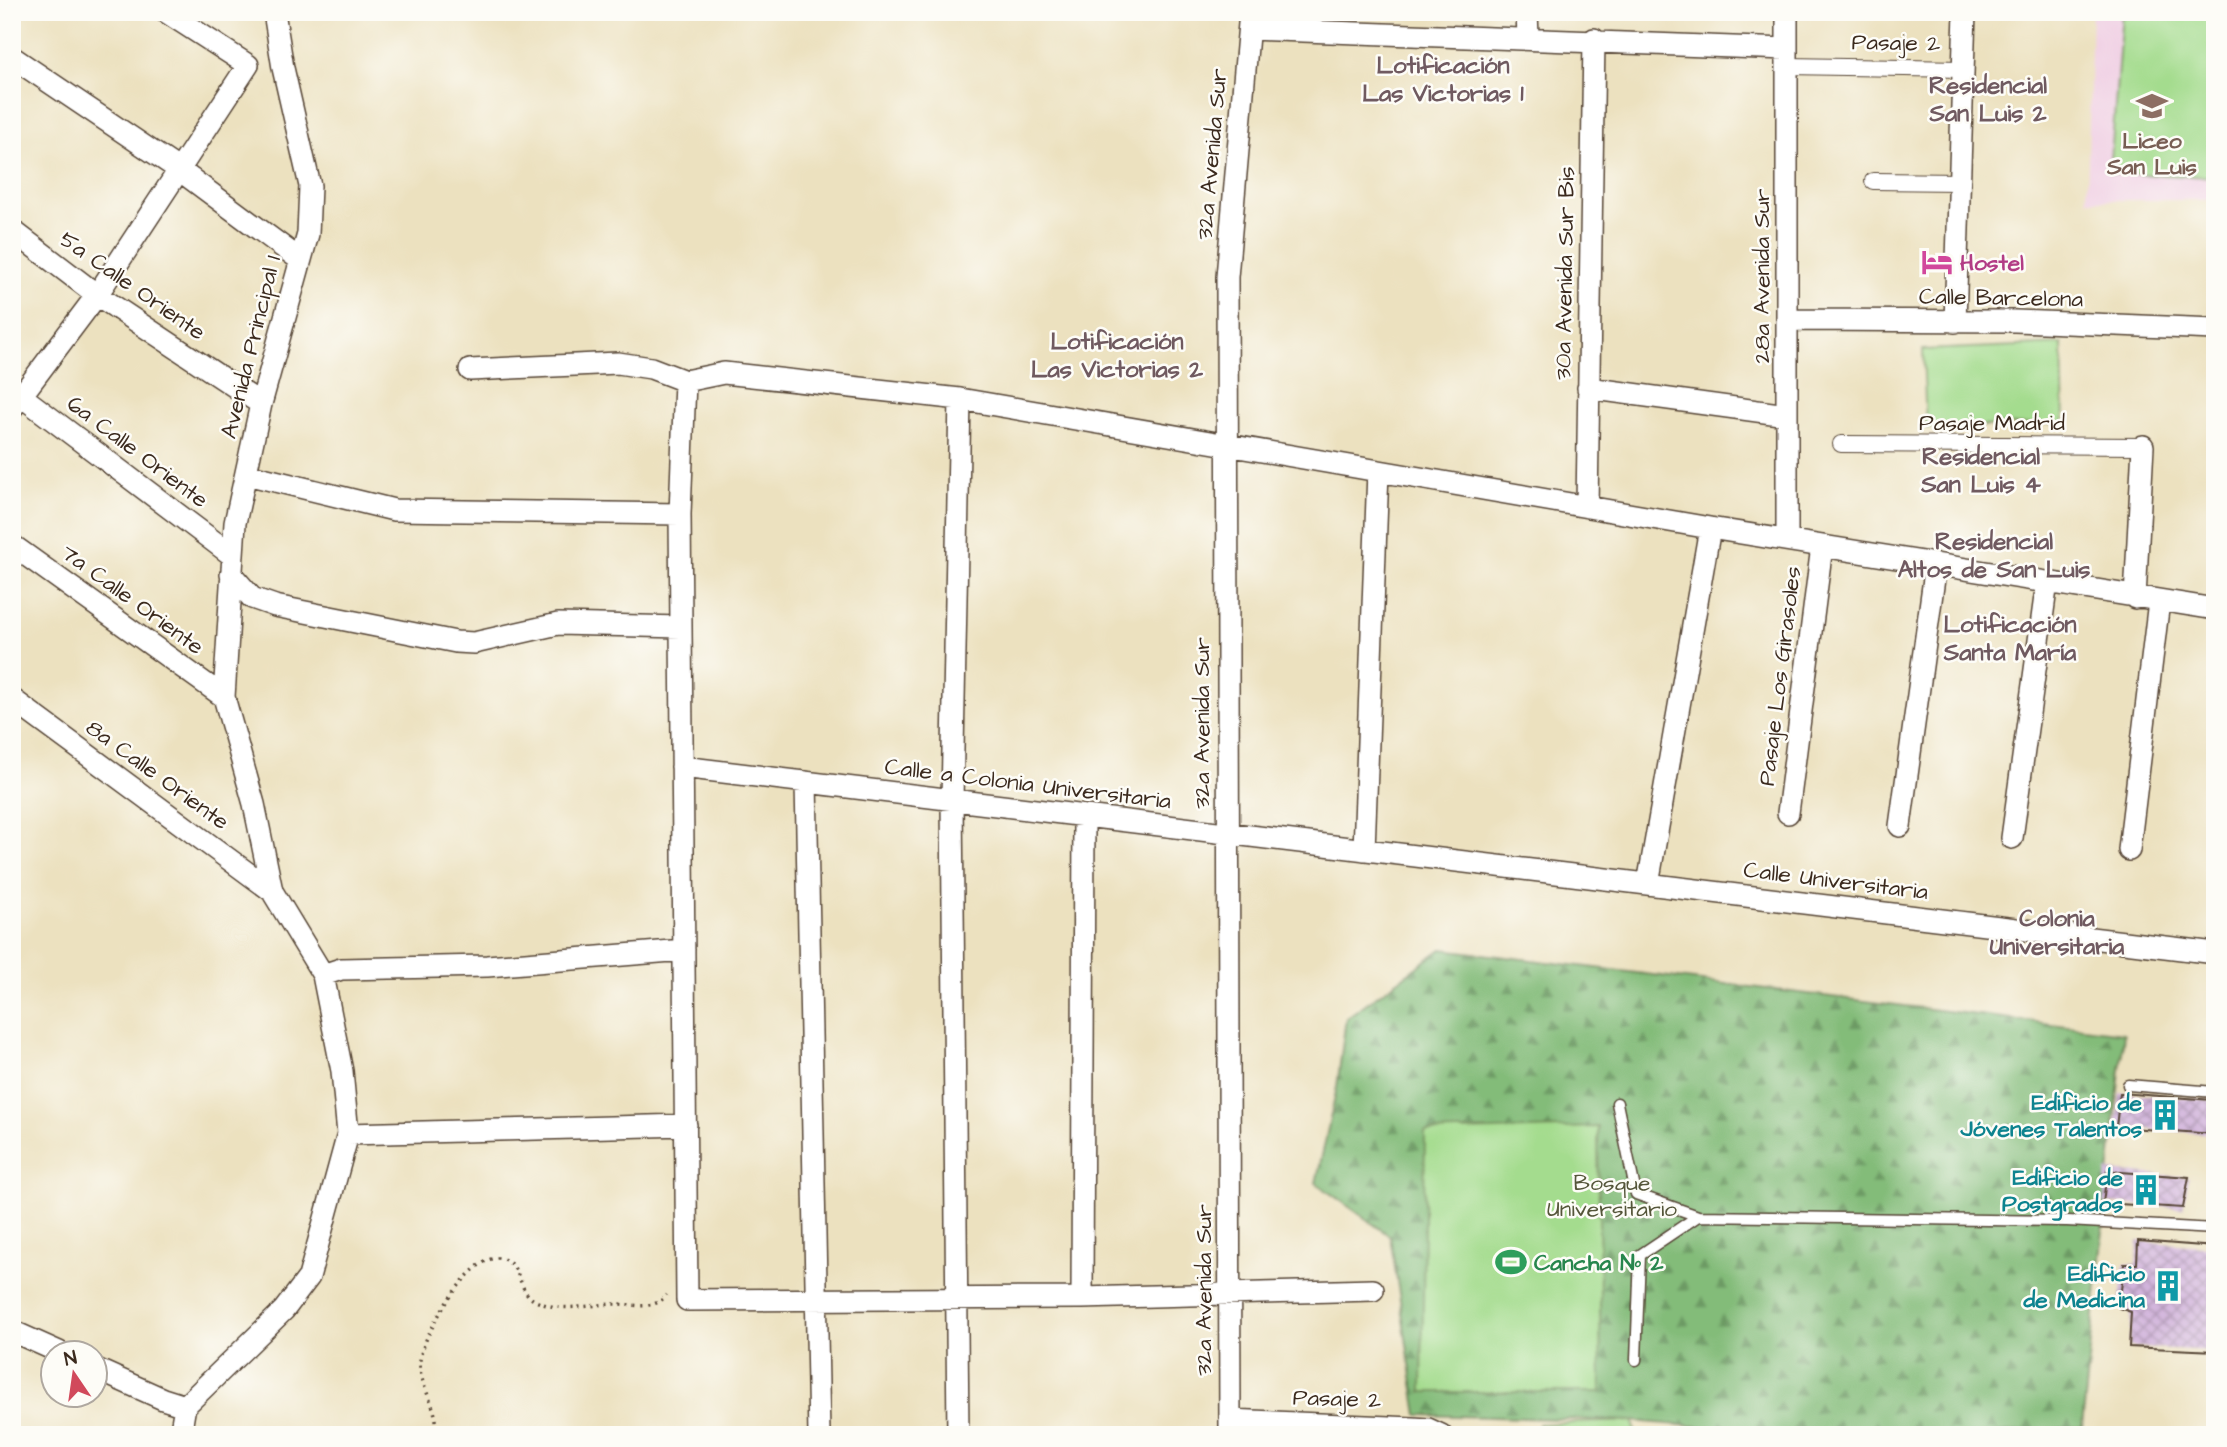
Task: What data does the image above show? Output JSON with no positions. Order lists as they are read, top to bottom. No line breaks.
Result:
{"streets":{"street":["Pasaje 2","32a Avenida Sur","30a Avenida Sur Bis","28a Avenida Sur","5a Calle Oriente","Calle Barcelona","Avenida Principal 1","Pasaje Madrid","6a Calle Oriente","7a Calle Oriente","Pasaje Los Girasoles","8a Calle Oriente","Calle a Colonia Universitaria","Calle Universitaria"]},"crossings":[["Pasaje 2","32a Avenida Sur"],["Pasaje 2","28a Avenida Sur"],["32a Avenida Sur","Calle a Colonia Universitaria"],["28a Avenida Sur","Calle Barcelona"],["5a Calle Oriente","Avenida Principal 1"],["Avenida Principal 1","6a Calle Oriente"],["Avenida Principal 1","7a Calle Oriente"],["Avenida Principal 1","8a Calle Oriente"],["Calle a Colonia Universitaria","Calle Universitaria"]],"districts":["Lotificación Las Victorias 1","Residencial San Luis 2","Lotificación Las Victorias 2","Residencial San Luis 4","Residencial Altos de San Luis","Lotificación Santa María","Colonia Universitaria"],"parks":["Bosque Universitario"],"places":{"school or university":["Liceo San Luis"],"hotel":["Hostel"],"building":["Edificio de Jóvenes Talentos","Edificio de Postgrados","Edificio de Medicina"],"sports":["Cancha Nº 2"]},"north":"top"}
